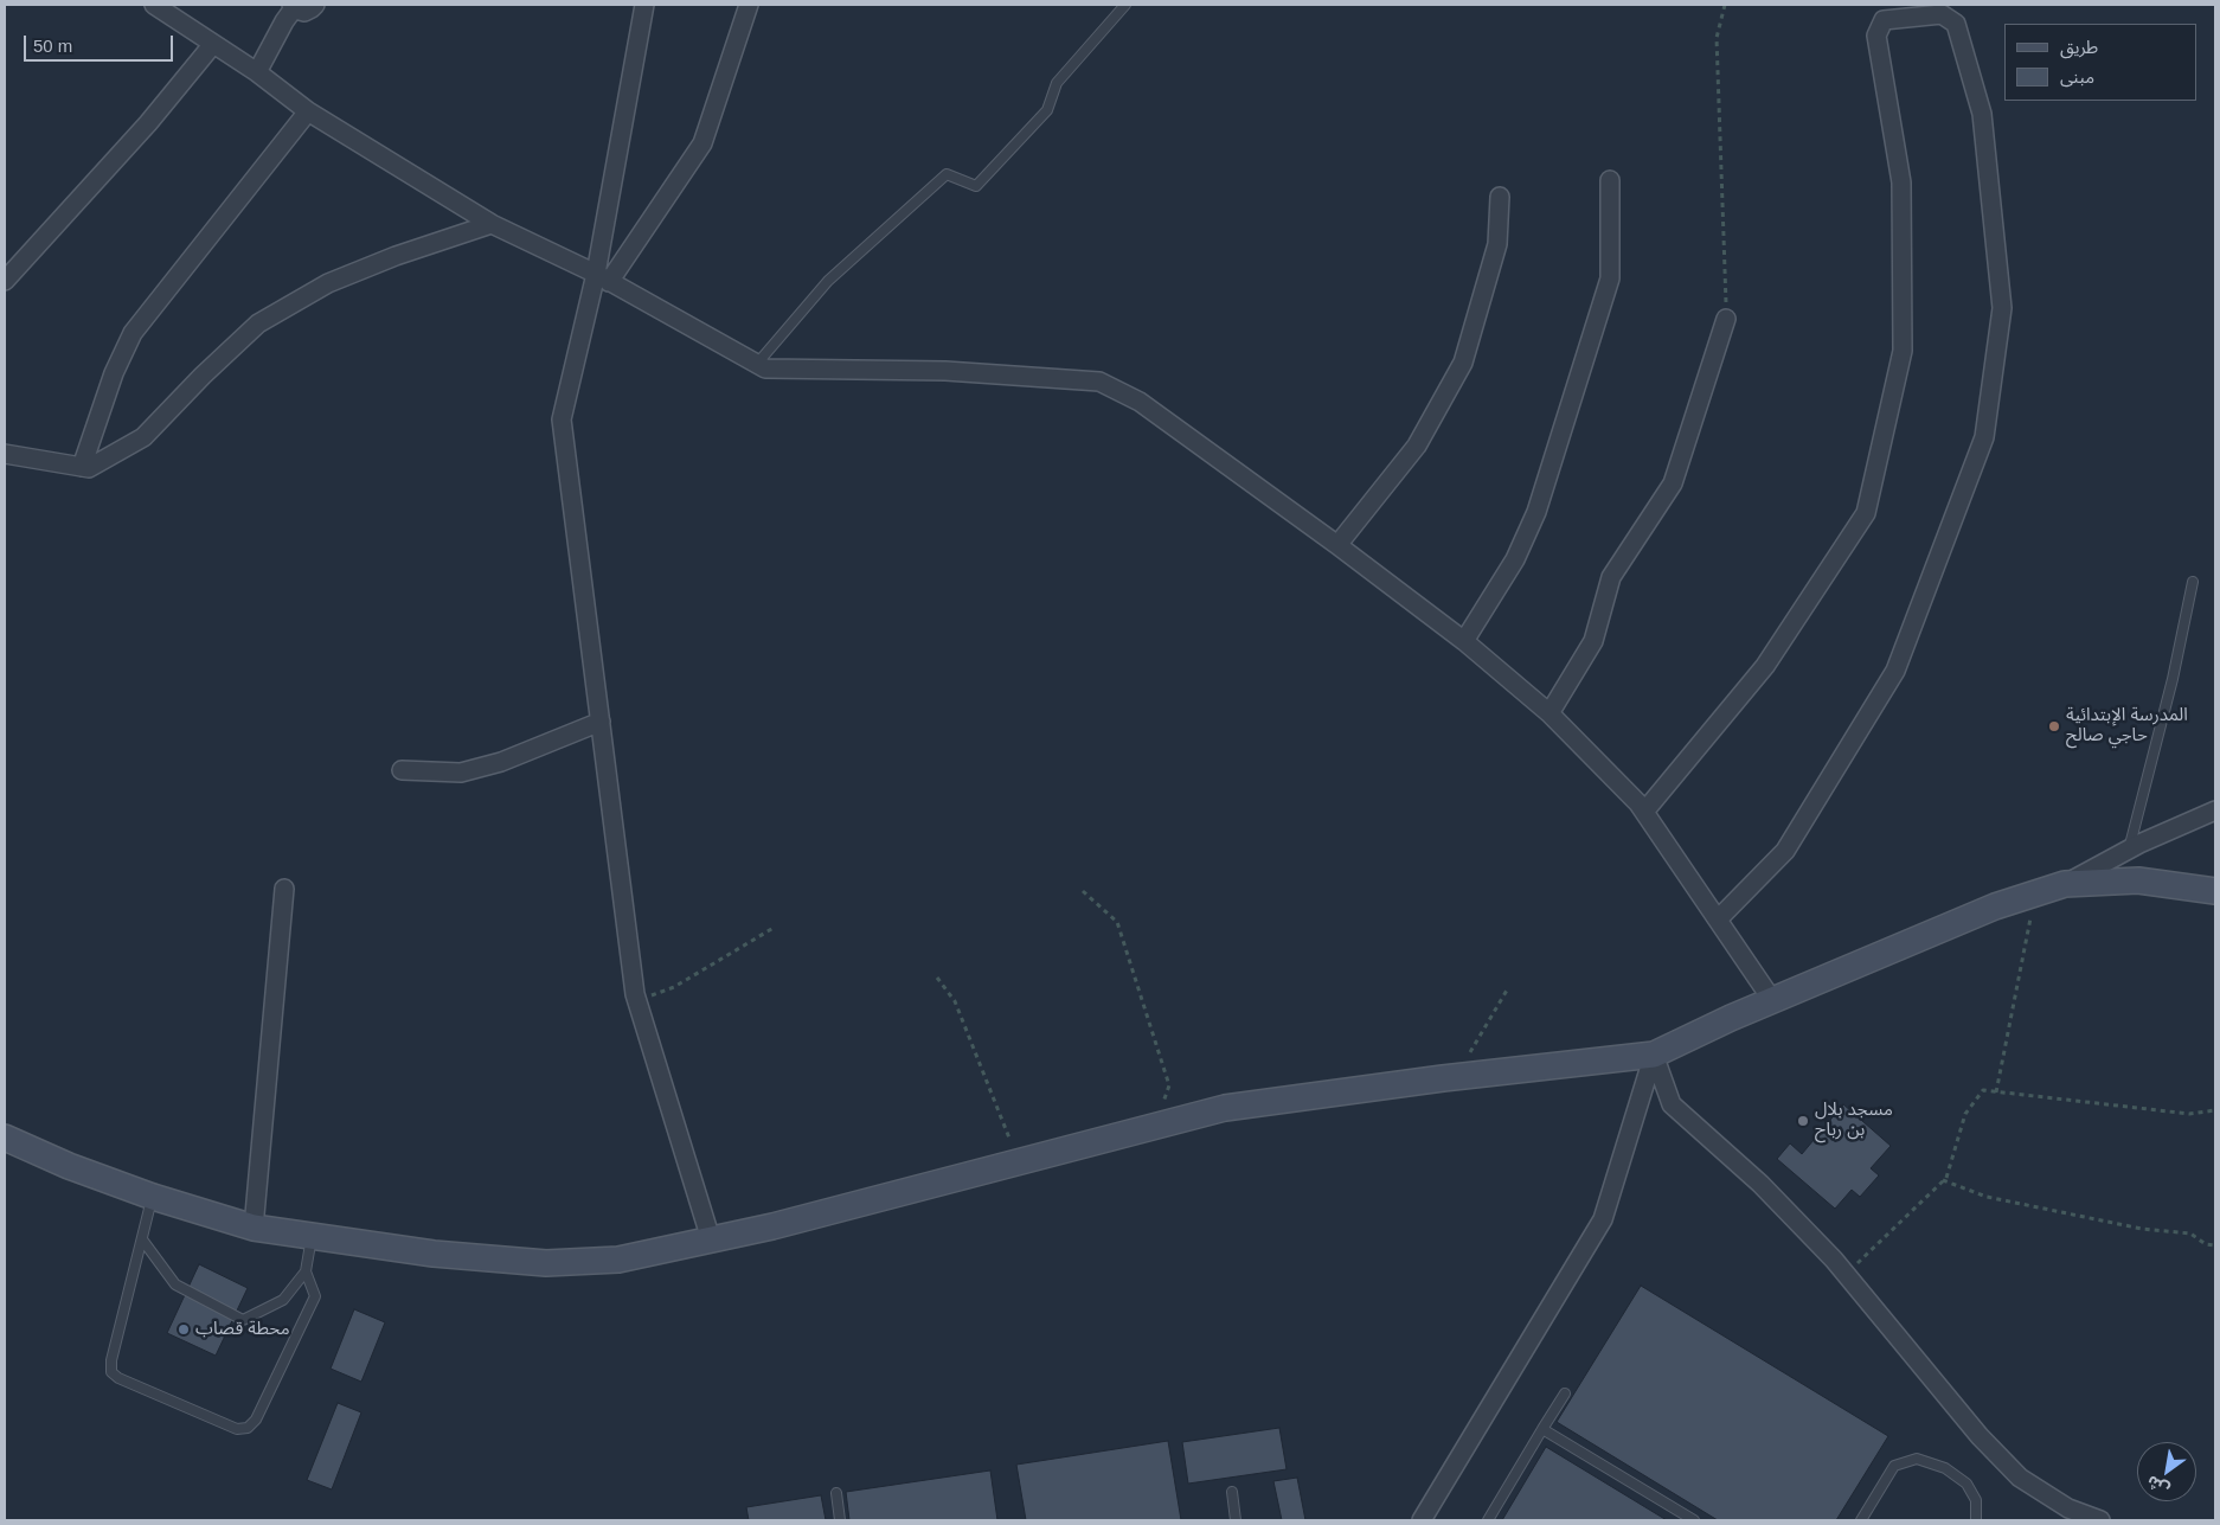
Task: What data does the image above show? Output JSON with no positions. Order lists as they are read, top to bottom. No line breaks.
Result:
{"places":["المدرسة الإبتدائية حاجي صالح","مسجد بلال بن رباح","محطة قصاب"],"legend":["طريق","مبنى"],"scale_bar":"50 m","north":"bottom left"}
